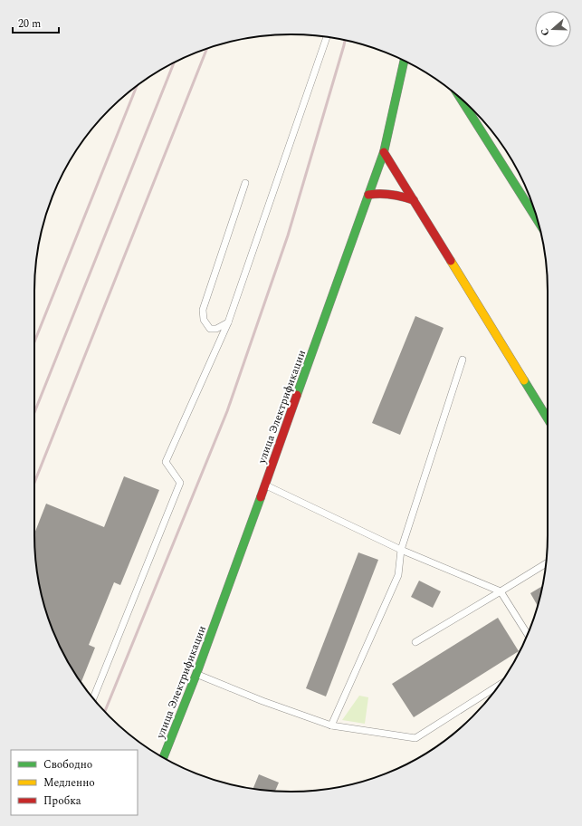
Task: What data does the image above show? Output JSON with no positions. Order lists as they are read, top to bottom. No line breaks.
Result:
{"streets":{"main road":["улица Электрификации"]},"legend":["Свободно","Медленно","Пробка"],"scale_bar":"20 m","north":"left"}
